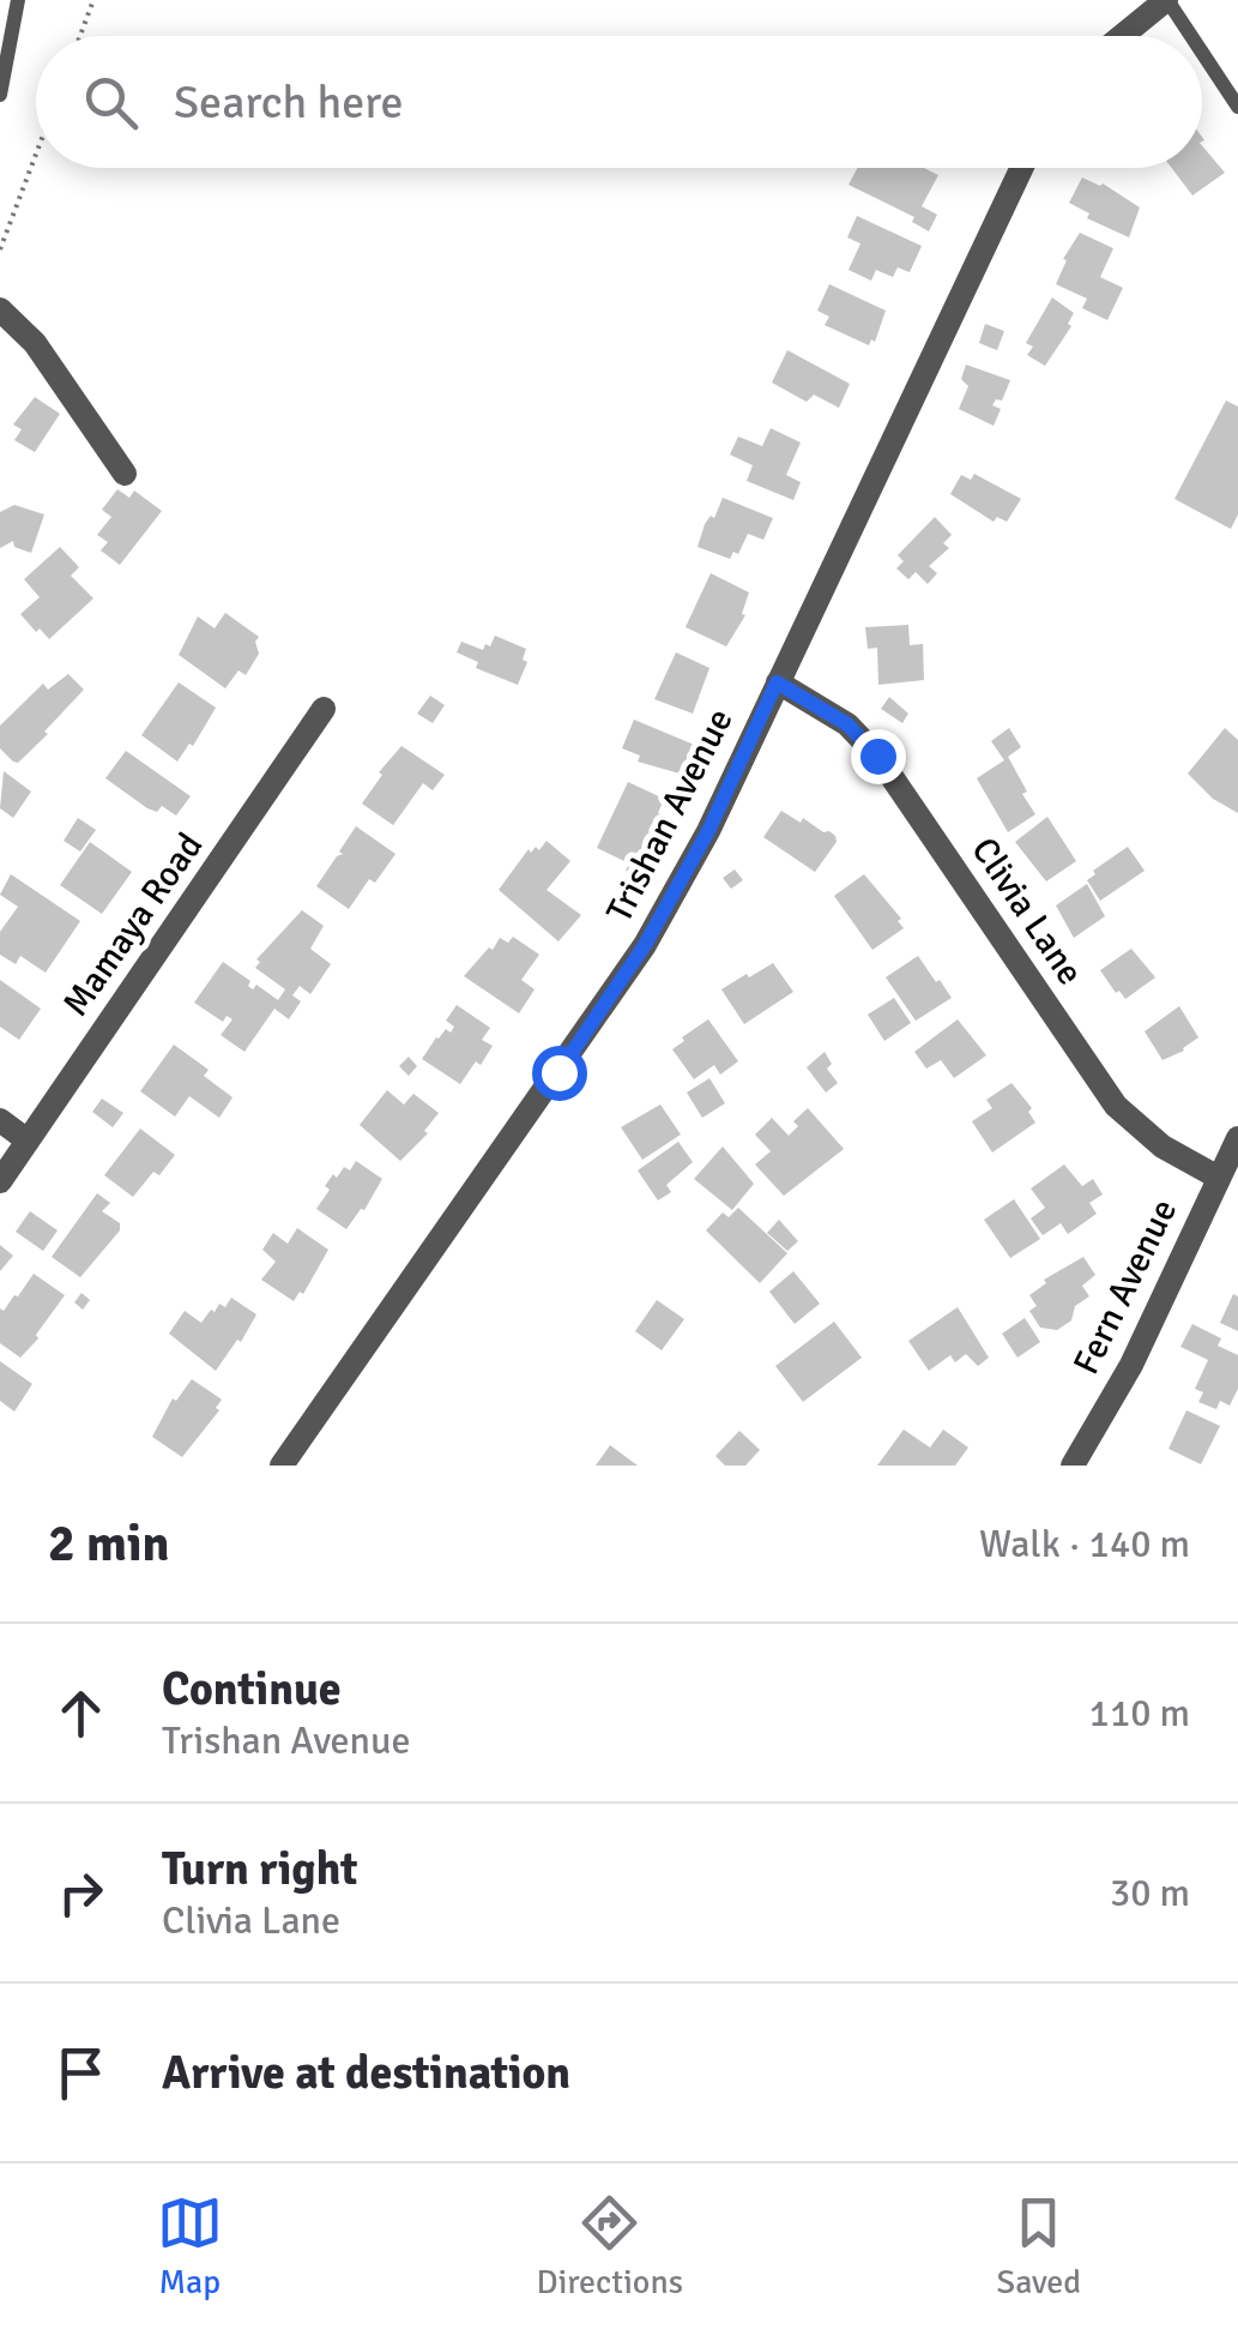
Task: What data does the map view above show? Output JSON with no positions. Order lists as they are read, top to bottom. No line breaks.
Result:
{"streets":{"street":["Trishan Avenue","Clivia Lane","Mamaya Road","Fern Avenue"]},"crossings":[["Trishan Avenue","Clivia Lane"],["Clivia Lane","Fern Avenue"]],"page":{"search":"Search here","heading":["2 min","Walk · 140 m"],"list":[["Continue","Trishan Avenue","110 m"],["Turn right","Clivia Lane","30 m"],"Arrive at destination"],"nav":["Map","Directions","Saved"]}}
